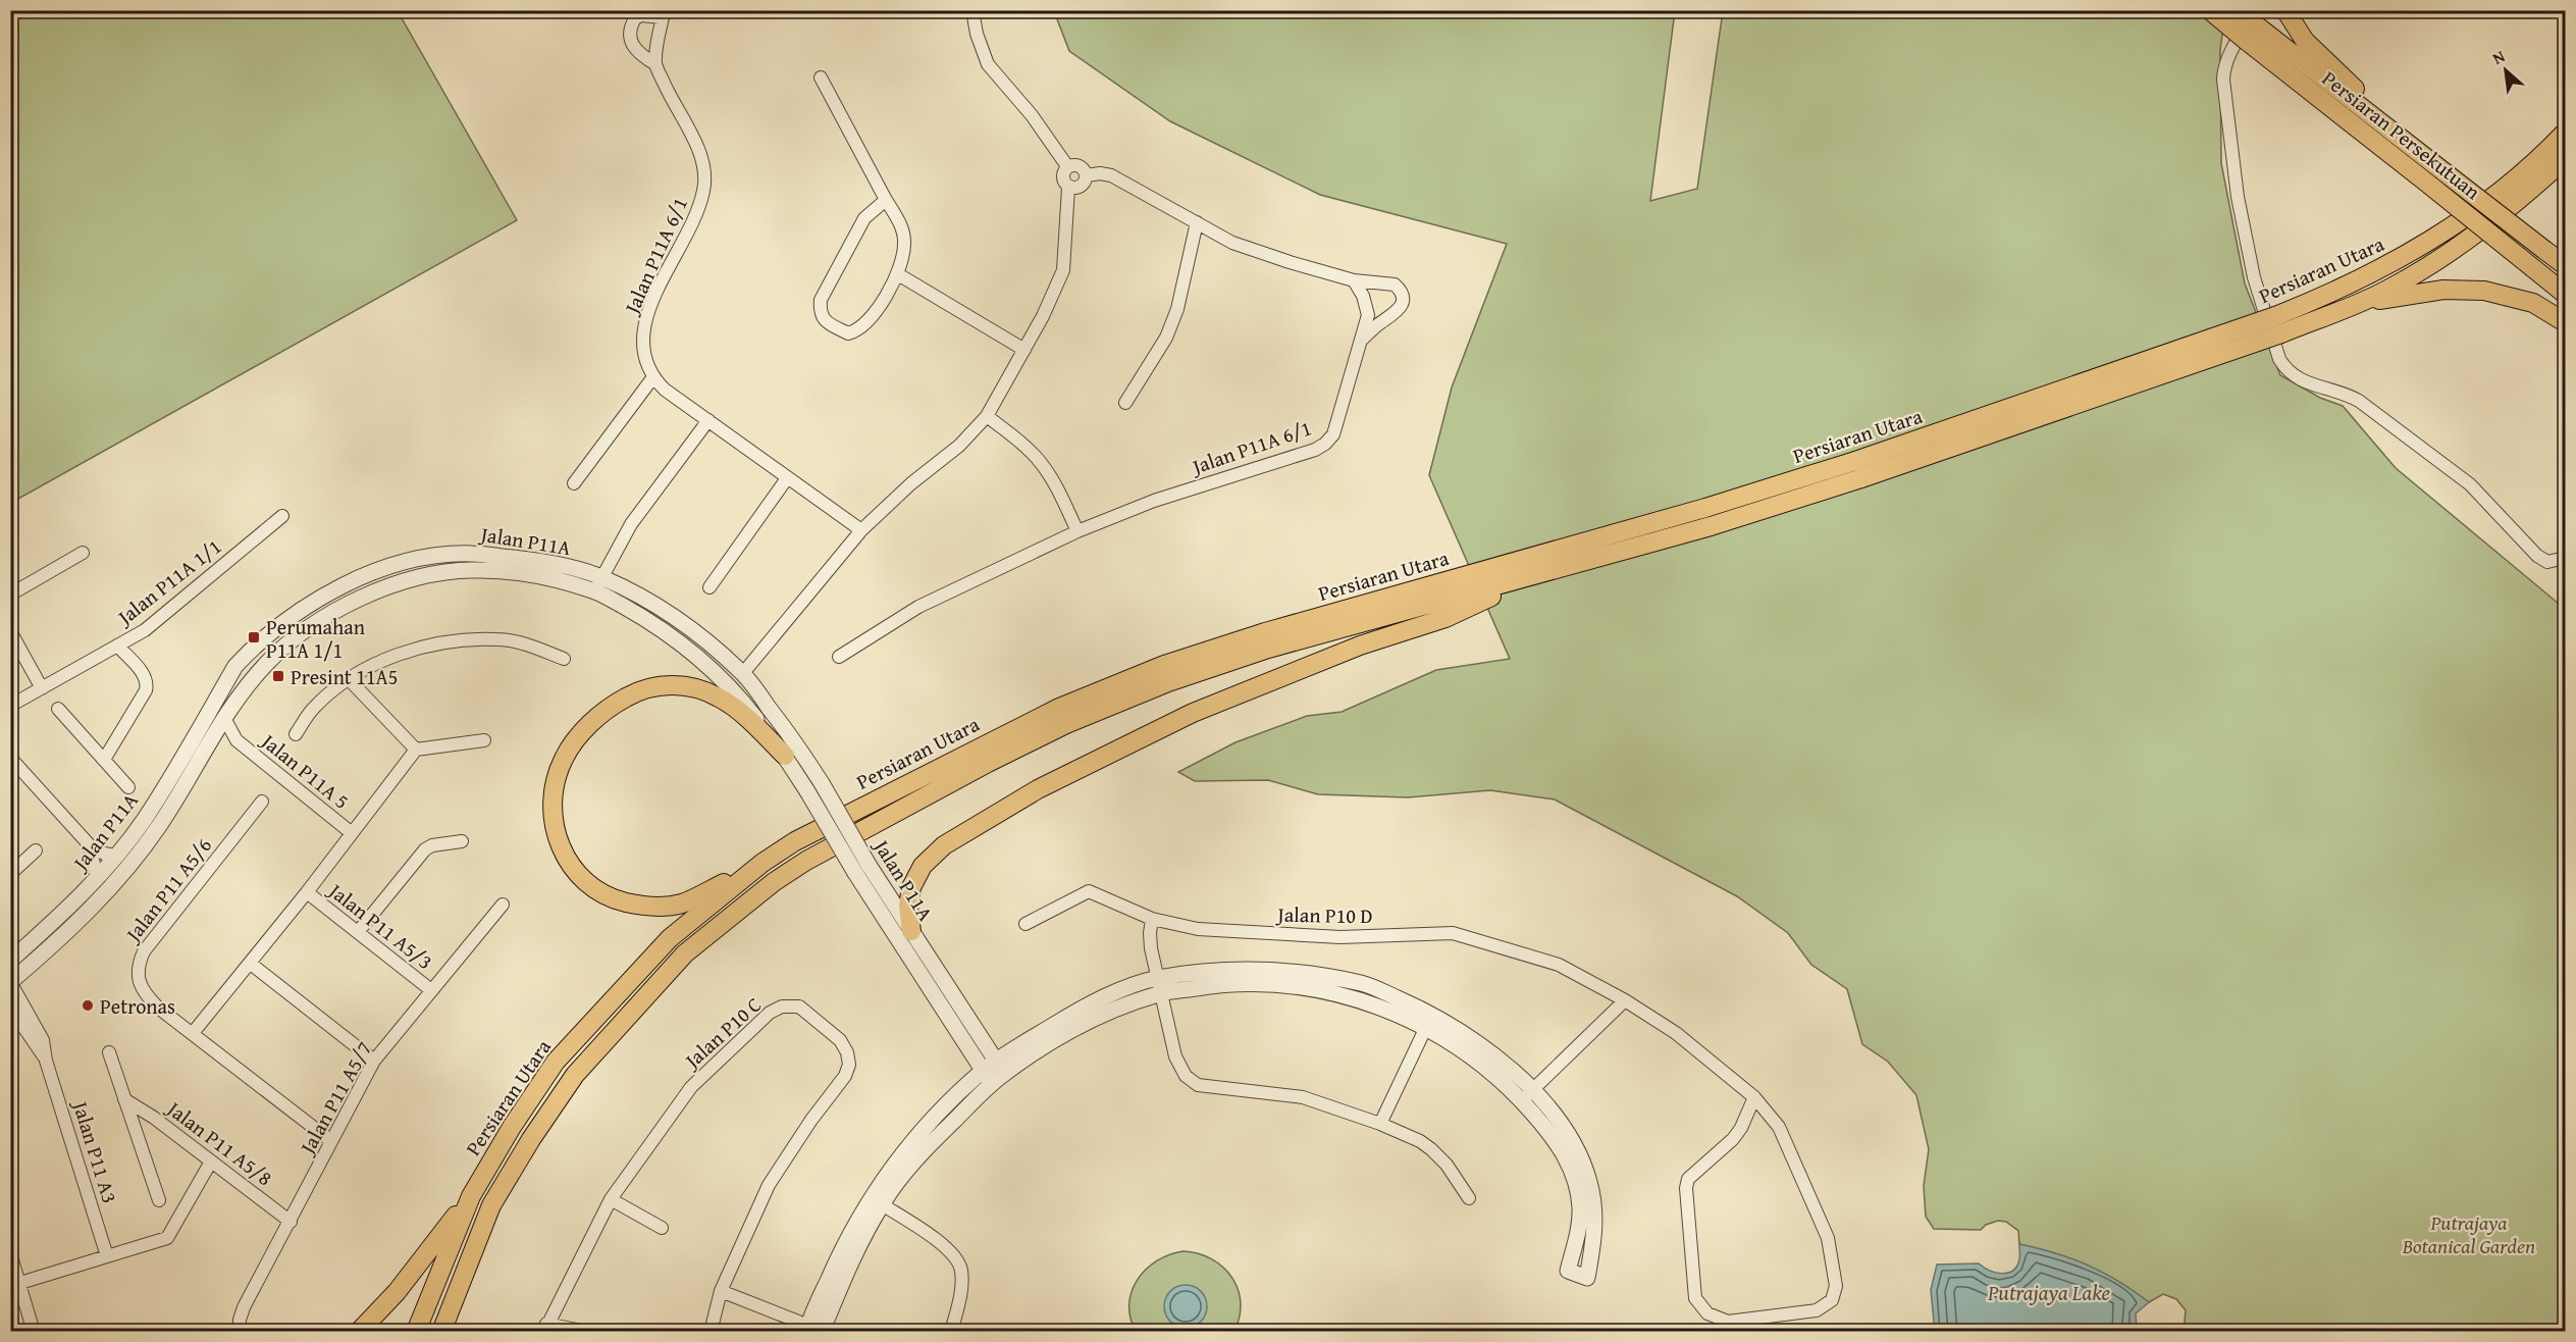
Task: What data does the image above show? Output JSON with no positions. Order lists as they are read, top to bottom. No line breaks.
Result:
{"streets":{"main road":["Persiaran Persekutuan","Persiaran Utara"],"street":["Jalan P11A 6/1","Jalan P11A","Jalan P11A 1/1","Jalan P11A 5","Jalan P11 A5/6","Jalan P10 D","Jalan P11 A5/3","Jalan P10 C","Jalan P11 A5/7","Jalan P11 A5/8","Jalan P11 A3"]},"crossings":[["Jalan P11A","Jalan P11A 5"],["Jalan P11A","Jalan P11 A3"],["Jalan P11 A5/6","Jalan P11 A5/7"],["Jalan P11 A5/3","Jalan P11 A5/7"],["Jalan P11 A5/7","Jalan P11 A5/8"]],"water":["Putrajaya Lake"],"parks":["Putrajaya Botanical Garden"],"places":{"transit":["Perumahan P11A 1/1","Presint 11A5"],"other":["Petronas"]},"north":"top left"}
